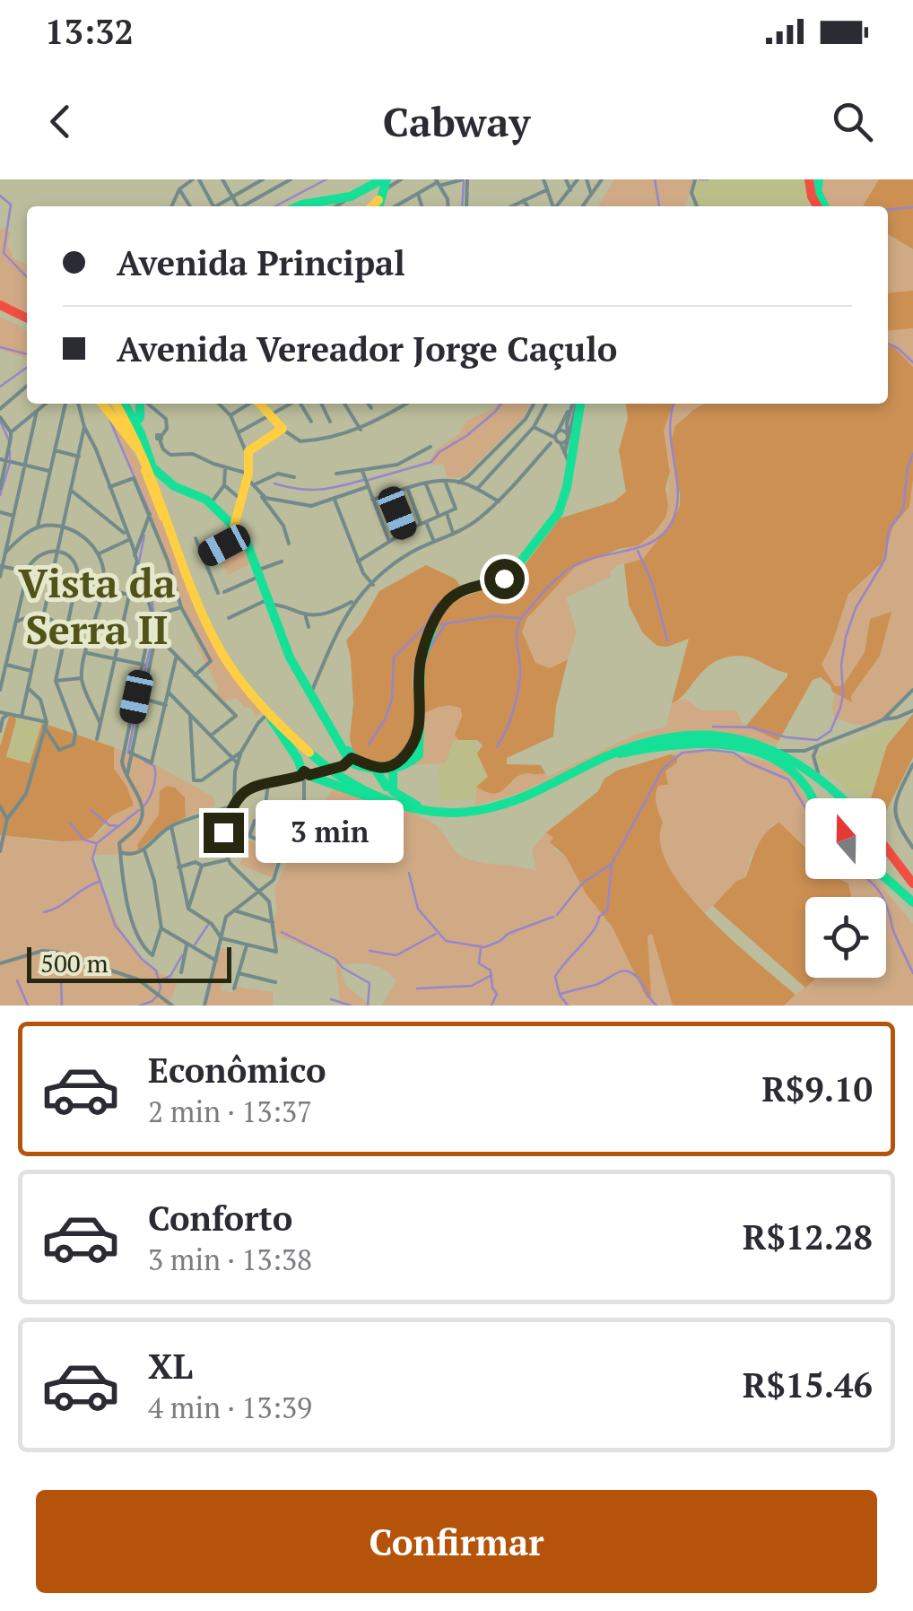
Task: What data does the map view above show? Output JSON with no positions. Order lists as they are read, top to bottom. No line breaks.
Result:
{"districts":["Vista da Serra II"],"scale_bar":"500 m","north":"top","page":{"status":"13:32","header":"Cabway","banner":["Avenida Principal","Avenida Vereador Jorge Caçulo"],"bubble":"3 min","scale":"500 m","list":[{"name":"Econômico","note":"2 min · 13:37","value":"R$9.10"},{"name":"Conforto","note":"3 min · 13:38","value":"R$12.28"},{"name":"XL","note":"4 min · 13:39","value":"R$15.46"}],"buttons":"Confirmar"}}
